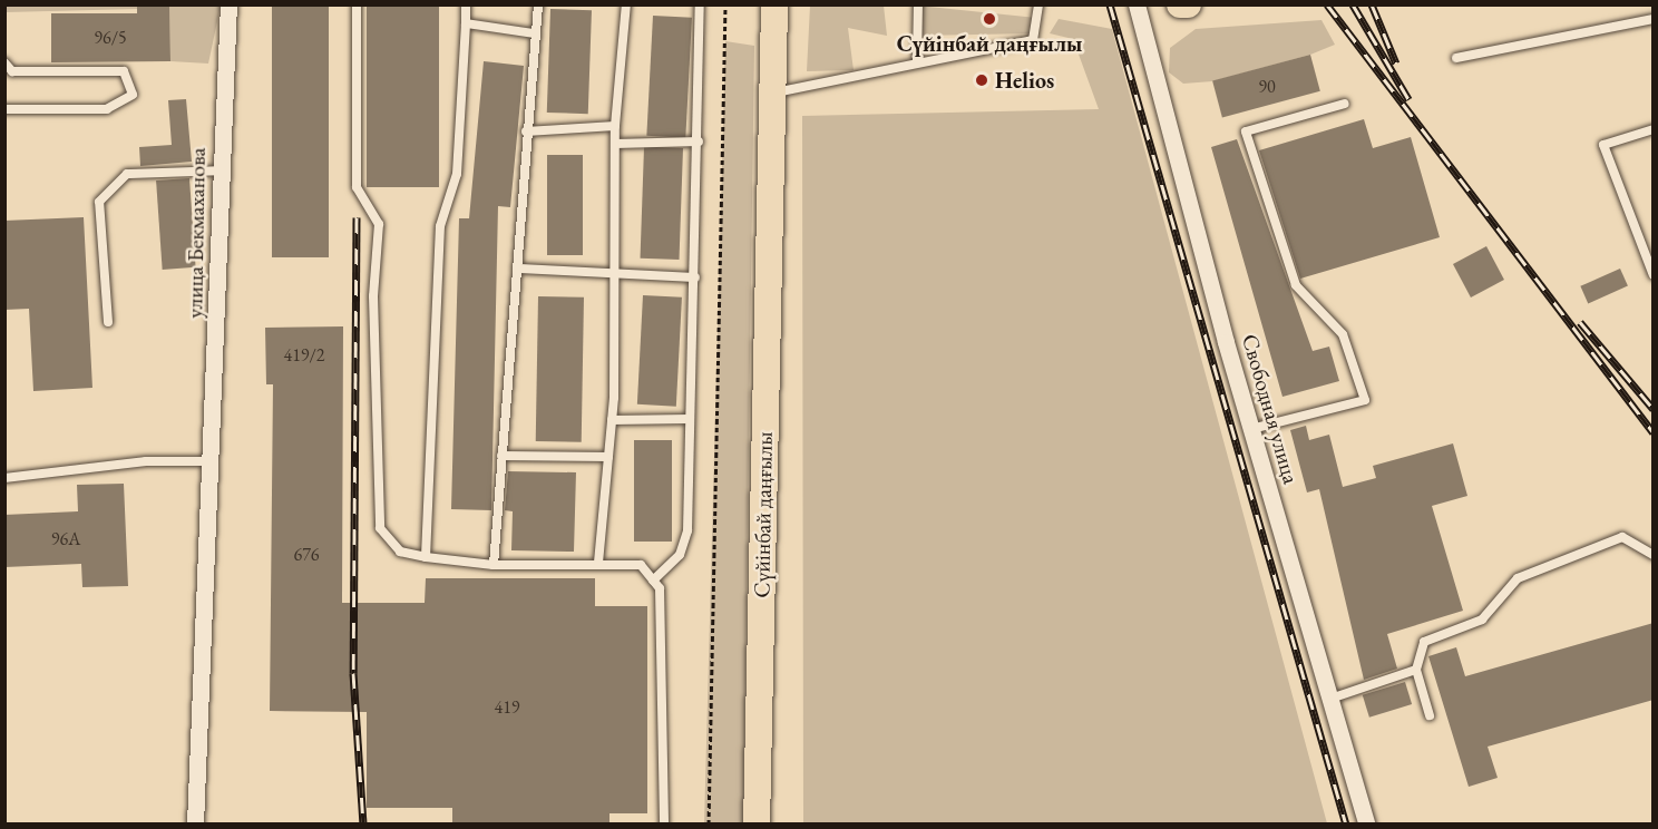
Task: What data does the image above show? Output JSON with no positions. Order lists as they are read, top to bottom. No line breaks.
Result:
{"streets":{"main road":["Сүйінбай даңғылы"],"street":["улица Бекмаханова","Свободная улица"]},"places":["Сүйінбай даңғылы","Helios"],"house_numbers":["96/5","90","419/2","96А","676","419"]}
